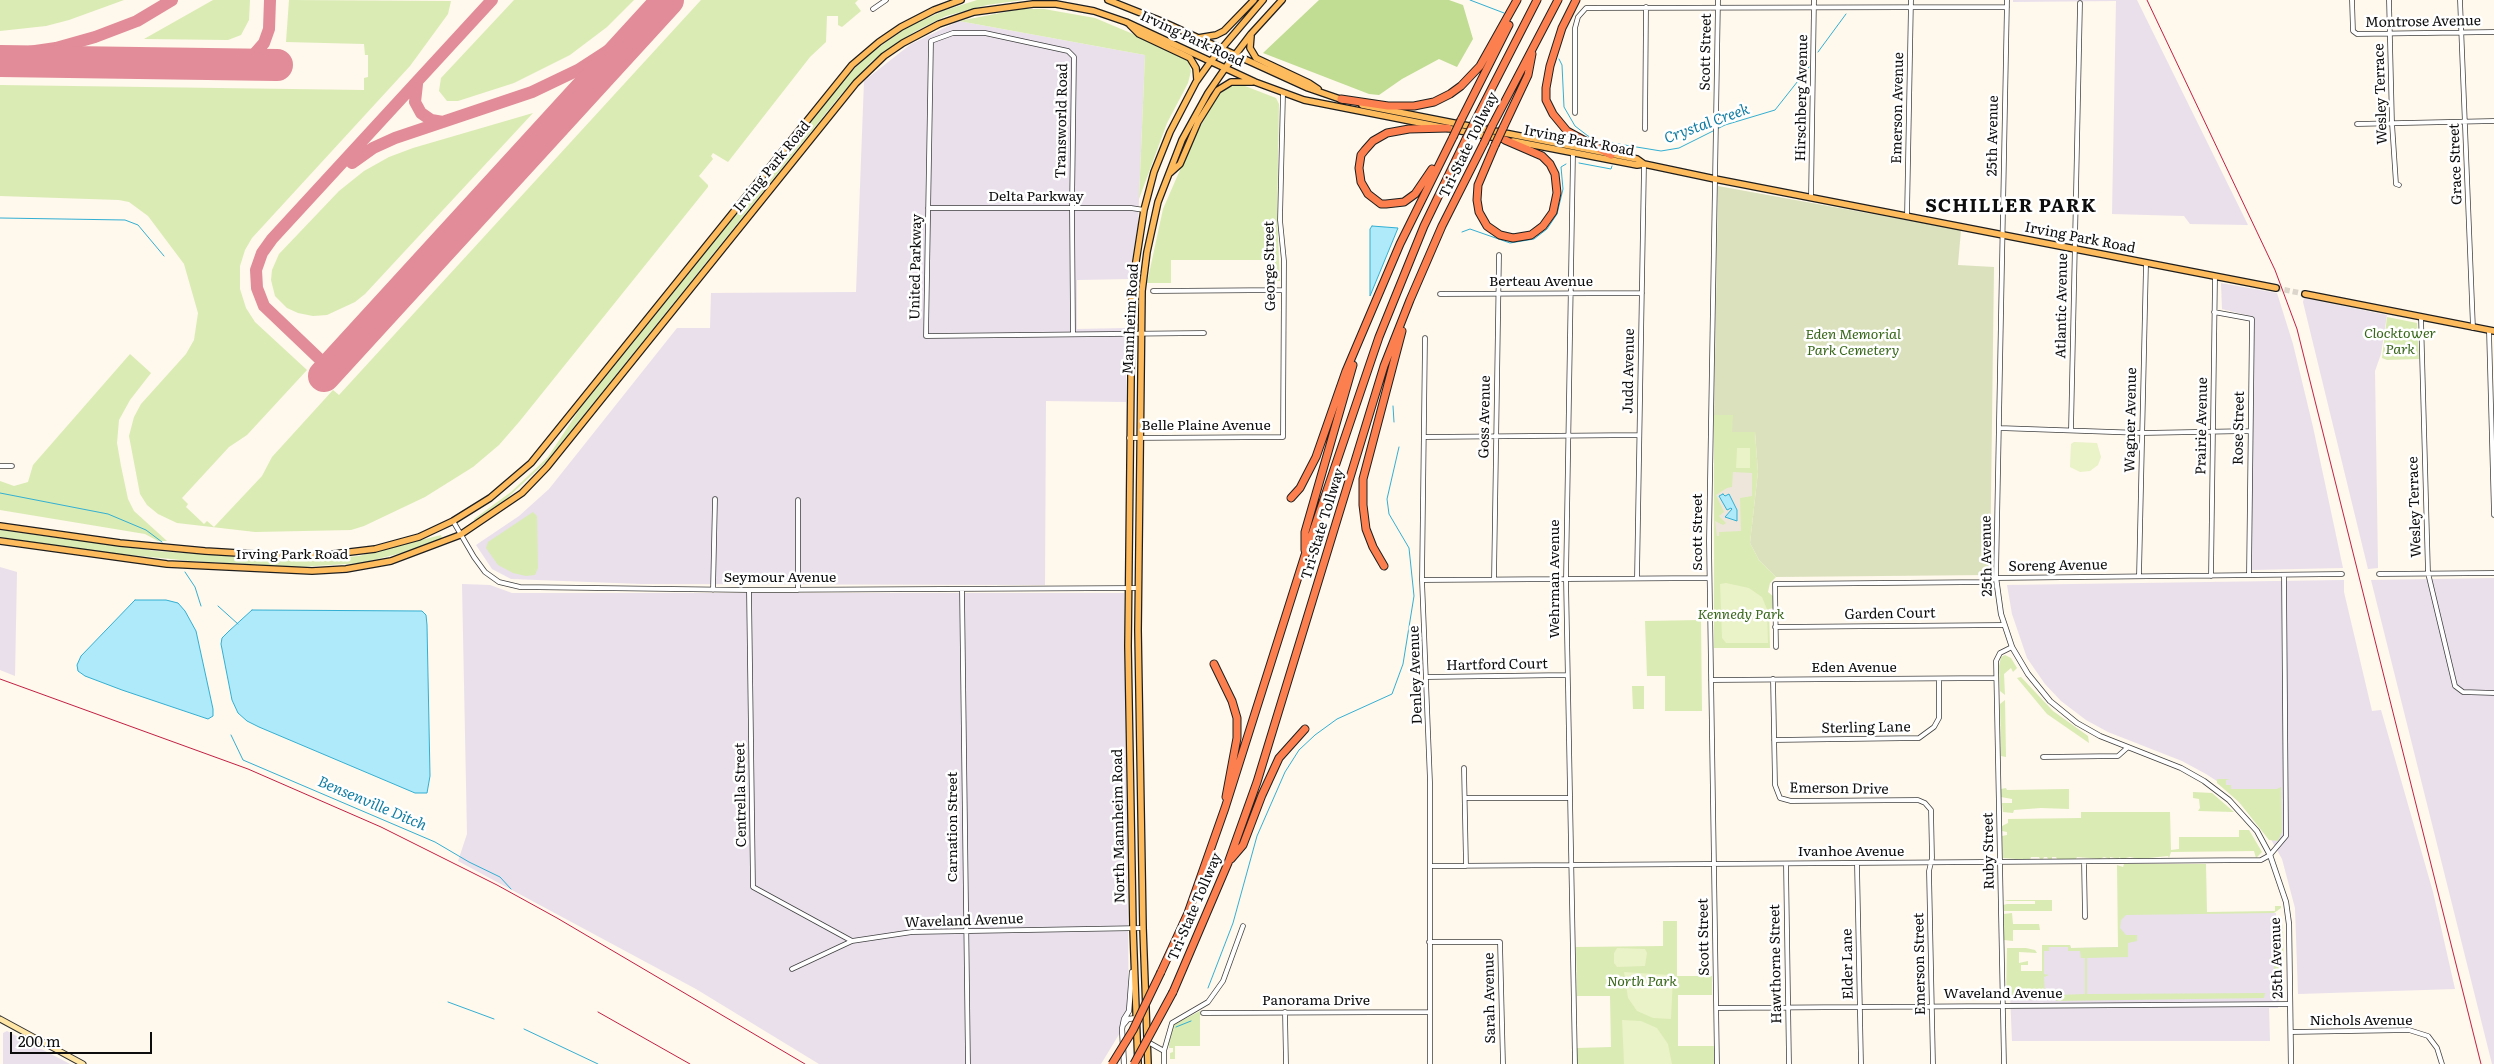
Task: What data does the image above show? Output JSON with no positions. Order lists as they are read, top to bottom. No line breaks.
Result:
{"streets":{"highway":["Tri-State Tollway"],"main road":["Irving Park Road","Mannheim Road","North Mannheim Road"],"street":["Montrose Avenue","Scott Street","Wesley Terrace","Hirschberg Avenue","Emerson Avenue","Transworld Road","25th Avenue","Grace Street","Delta Parkway","George Street","United Parkway","Berteau Avenue","Atlantic Avenue","Judd Avenue","Goss Avenue","Wagner Avenue","Belle Plaine Avenue","Prairie Avenue","Rose Street","Soreng Avenue","Seymour Avenue","Wehrman Avenue","Garden Court","Hartford Court","Eden Avenue","Denley Avenue","Sterling Lane","Emerson Drive","Centrella Street","Carnation Street","Ruby Street","Ivanhoe Avenue","Waveland Avenue","Hawthorne Street","Elder Lane","Emerson Street","Sarah Avenue","Panorama Drive","Nichols Avenue"]},"crossings":[["Montrose Avenue","Wesley Terrace"],["Montrose Avenue","Grace Street"],["Irving Park Road","Scott Street"],["Irving Park Road","Hirschberg Avenue"],["Irving Park Road","Emerson Avenue"],["Irving Park Road","25th Avenue"],["Irving Park Road","George Street"],["Irving Park Road","Atlantic Avenue"],["Irving Park Road","Mannheim Road"],["Irving Park Road","Judd Avenue"],["Irving Park Road","Wagner Avenue"],["Irving Park Road","Prairie Avenue"],["Irving Park Road","Seymour Avenue"],["Irving Park Road","Wehrman Avenue"],["Scott Street","Eden Avenue"],["Scott Street","Ivanhoe Avenue"],["Scott Street","Waveland Avenue"],["Transworld Road","Delta Parkway"],["Transworld Road","United Parkway"],["25th Avenue","Soreng Avenue"],["25th Avenue","Garden Court"],["25th Avenue","Ruby Street"],["25th Avenue","Ivanhoe Avenue"],["25th Avenue","Waveland Avenue"],["25th Avenue","Nichols Avenue"],["Delta Parkway","United Parkway"],["Delta Parkway","Mannheim Road"],["George Street","Belle Plaine Avenue"],["United Parkway","Mannheim Road"],["Berteau Avenue","Judd Avenue"],["Berteau Avenue","Goss Avenue"],["Berteau Avenue","Wehrman Avenue"],["Mannheim Road","Belle Plaine Avenue"],["Mannheim Road","Seymour Avenue"],["Mannheim Road","North Mannheim Road"],["Wagner Avenue","Soreng Avenue"],["Prairie Avenue","Rose Street"],["Prairie Avenue","Soreng Avenue"],["Rose Street","Soreng Avenue"],["Soreng Avenue","Garden Court"],["Seymour Avenue","Centrella Street"],["Seymour Avenue","North Mannheim Road"],["Seymour Avenue","Carnation Street"],["Wehrman Avenue","Hartford Court"],["Wehrman Avenue","Ivanhoe Avenue"],["Hartford Court","Denley Avenue"],["Eden Avenue","Sterling Lane"],["Eden Avenue","Emerson Drive"],["Eden Avenue","Ruby Street"],["Denley Avenue","Ivanhoe Avenue"],["Denley Avenue","Sarah Avenue"],["Denley Avenue","Panorama Drive"],["Sterling Lane","Emerson Drive"],["Emerson Drive","Ivanhoe Avenue"],["Emerson Drive","Emerson Street"],["Centrella Street","Waveland Avenue"],["North Mannheim Road","Waveland Avenue"],["Carnation Street","Waveland Avenue"],["Ruby Street","Ivanhoe Avenue"],["Ruby Street","Waveland Avenue"],["Ivanhoe Avenue","Hawthorne Street"],["Ivanhoe Avenue","Elder Lane"],["Ivanhoe Avenue","Emerson Street"],["Waveland Avenue","Hawthorne Street"],["Waveland Avenue","Elder Lane"],["Waveland Avenue","Emerson Street"]],"districts":["SCHILLER PARK"],"water":["Crystal Creek","Bensenville Ditch"],"parks":["Clocktower Park","Eden Memorial Park Cemetery","Kennedy Park","North Park"],"scale_bar":"200 m"}
